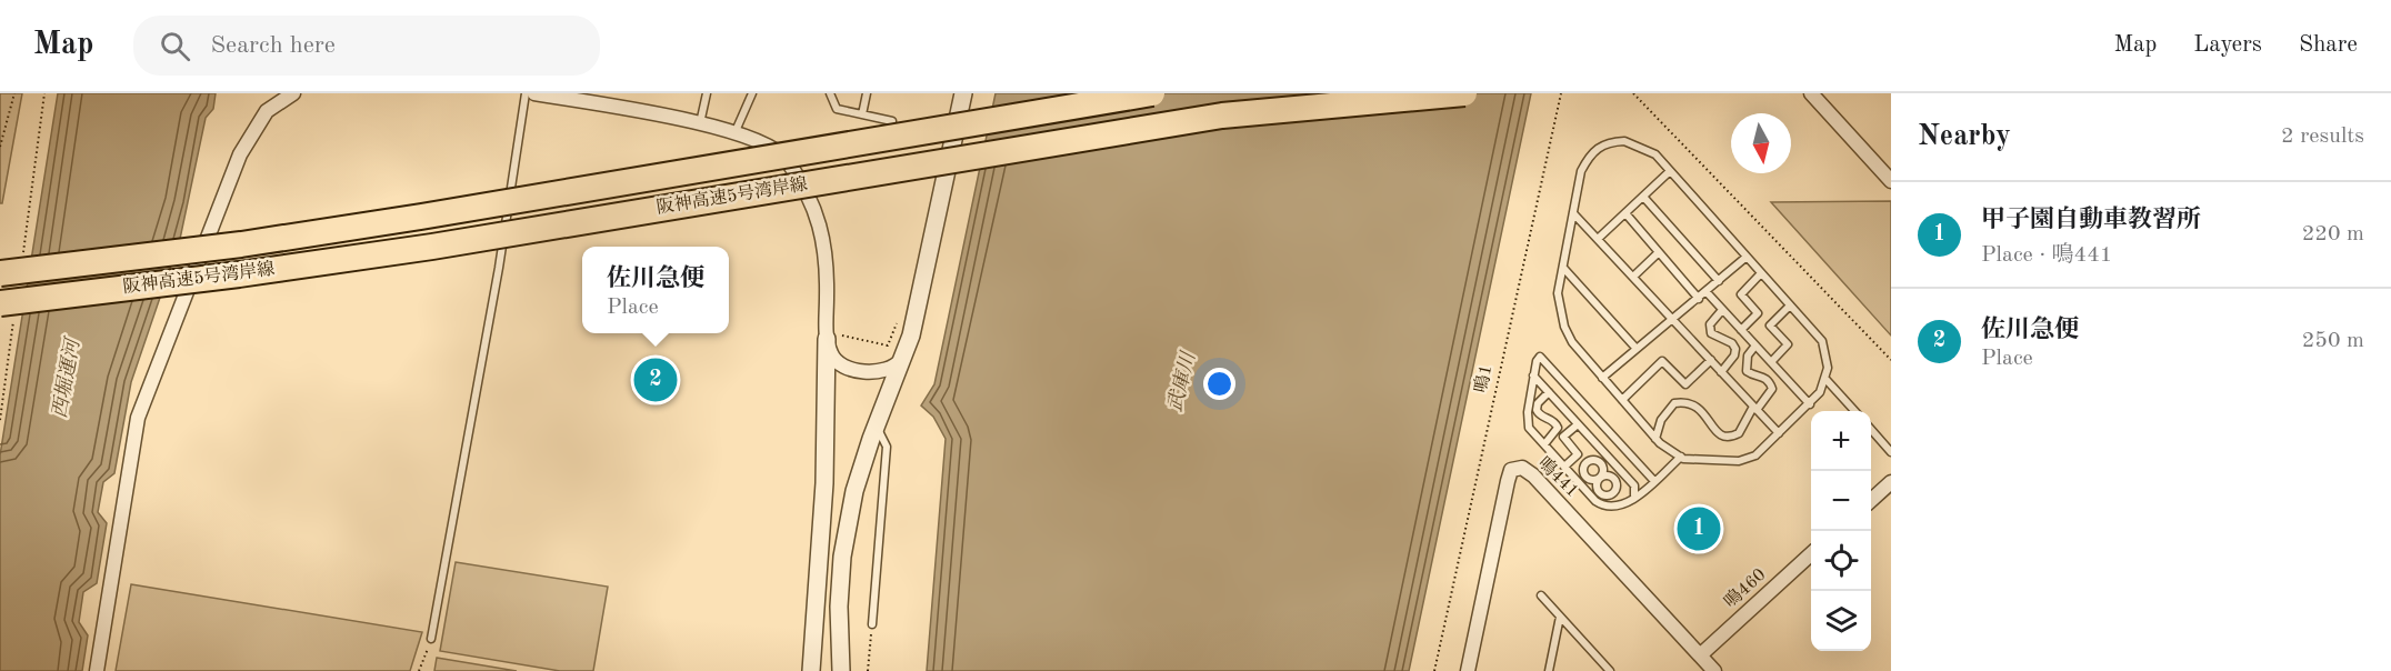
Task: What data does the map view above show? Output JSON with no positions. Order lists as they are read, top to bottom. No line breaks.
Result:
{"streets":{"highway":["阪神高速5号湾岸線"],"street":["鳴441","鳴460"],"path":["鳴1"]},"crossings":[["鳴441","鳴460"]],"water":["西堀運河","武庫川"],"north":"bottom","page":{"header":"Map","search":"Search here","nav":["Map","Layers","Share"],"heading":["Nearby","2 results"],"list":[{"mark":"1","name":"甲子園自動車教習所","note":"Place · 鳴441","value":"220 m"},{"mark":"2","name":"佐川急便","note":"Place","value":"250 m"}],"popup":["佐川急便","Place"],"pins":["2","1"],"map_buttons":["+","−"]}}
